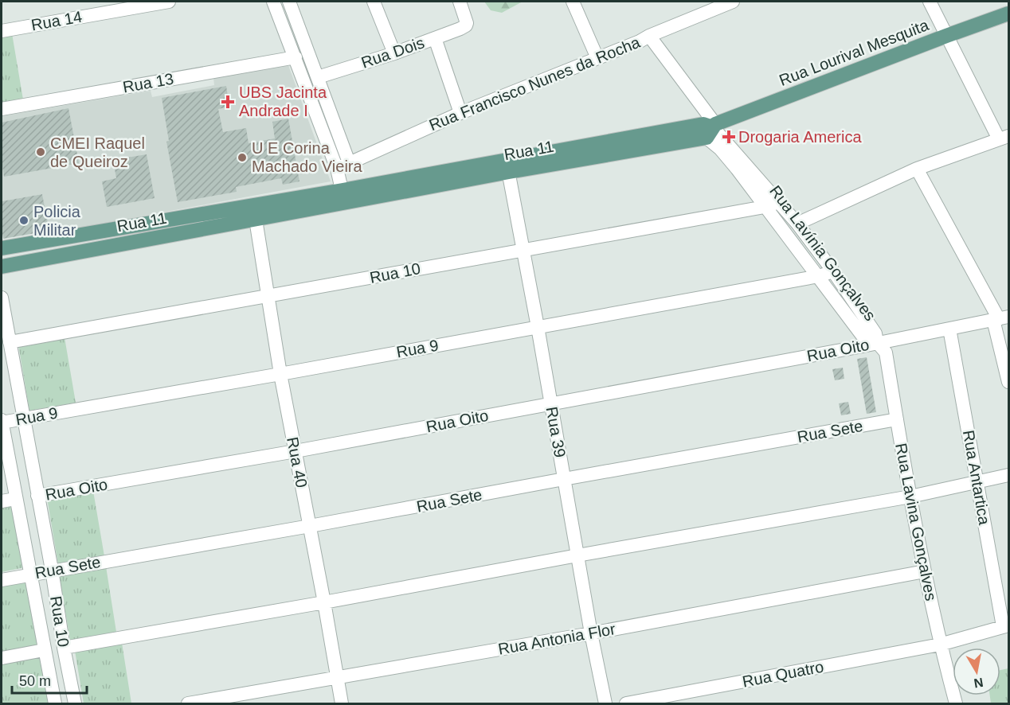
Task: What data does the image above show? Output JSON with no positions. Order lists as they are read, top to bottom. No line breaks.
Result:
{"streets":{"main road":["Rua Lourival Mesquita","Rua 11"],"street":["Rua 14","Rua Dois","Rua 13","Rua Francisco Nunes da Rocha","Rua Lavínia Gonçalves","Rua 10","Rua 9","Rua Oito","Rua Sete","Rua 39","Rua 40","Rua Antartica","Rua Lavina Gonçalves","Rua Antonia Flor","Rua Quatro"]},"crossings":[["Rua Lourival Mesquita","Rua 11"],["Rua Lourival Mesquita","Rua Lavínia Gonçalves"],["Rua Francisco Nunes da Rocha","Rua Lavínia Gonçalves"],["Rua 11","Rua Lavínia Gonçalves"],["Rua 11","Rua 39"],["Rua 11","Rua 40"],["Rua Lavínia Gonçalves","Rua 10"],["Rua Lavínia Gonçalves","Rua 9"],["Rua Lavínia Gonçalves","Rua Oito"],["Rua Lavínia Gonçalves","Rua Lavina Gonçalves"],["Rua 10","Rua 9"],["Rua 10","Rua Oito"],["Rua 10","Rua Sete"],["Rua 10","Rua 39"],["Rua 10","Rua 40"],["Rua 9","Rua 39"],["Rua 9","Rua 40"],["Rua Oito","Rua 39"],["Rua Oito","Rua 40"],["Rua Oito","Rua Antartica"],["Rua Oito","Rua Lavina Gonçalves"],["Rua Sete","Rua 39"],["Rua Sete","Rua 40"],["Rua Sete","Rua Lavina Gonçalves"],["Rua 39","Rua Antonia Flor"],["Rua 40","Rua Antonia Flor"],["Rua Antartica","Rua Quatro"],["Rua Lavina Gonçalves","Rua Antonia Flor"],["Rua Lavina Gonçalves","Rua Quatro"]],"places":{"health":["UBS Jacinta Andrade I","Drogaria America"],"other":["CMEI Raquel de Queiroz","U E Corina Machado Vieira","Policia Militar"]},"scale_bar":"50 m","north":"bottom"}
